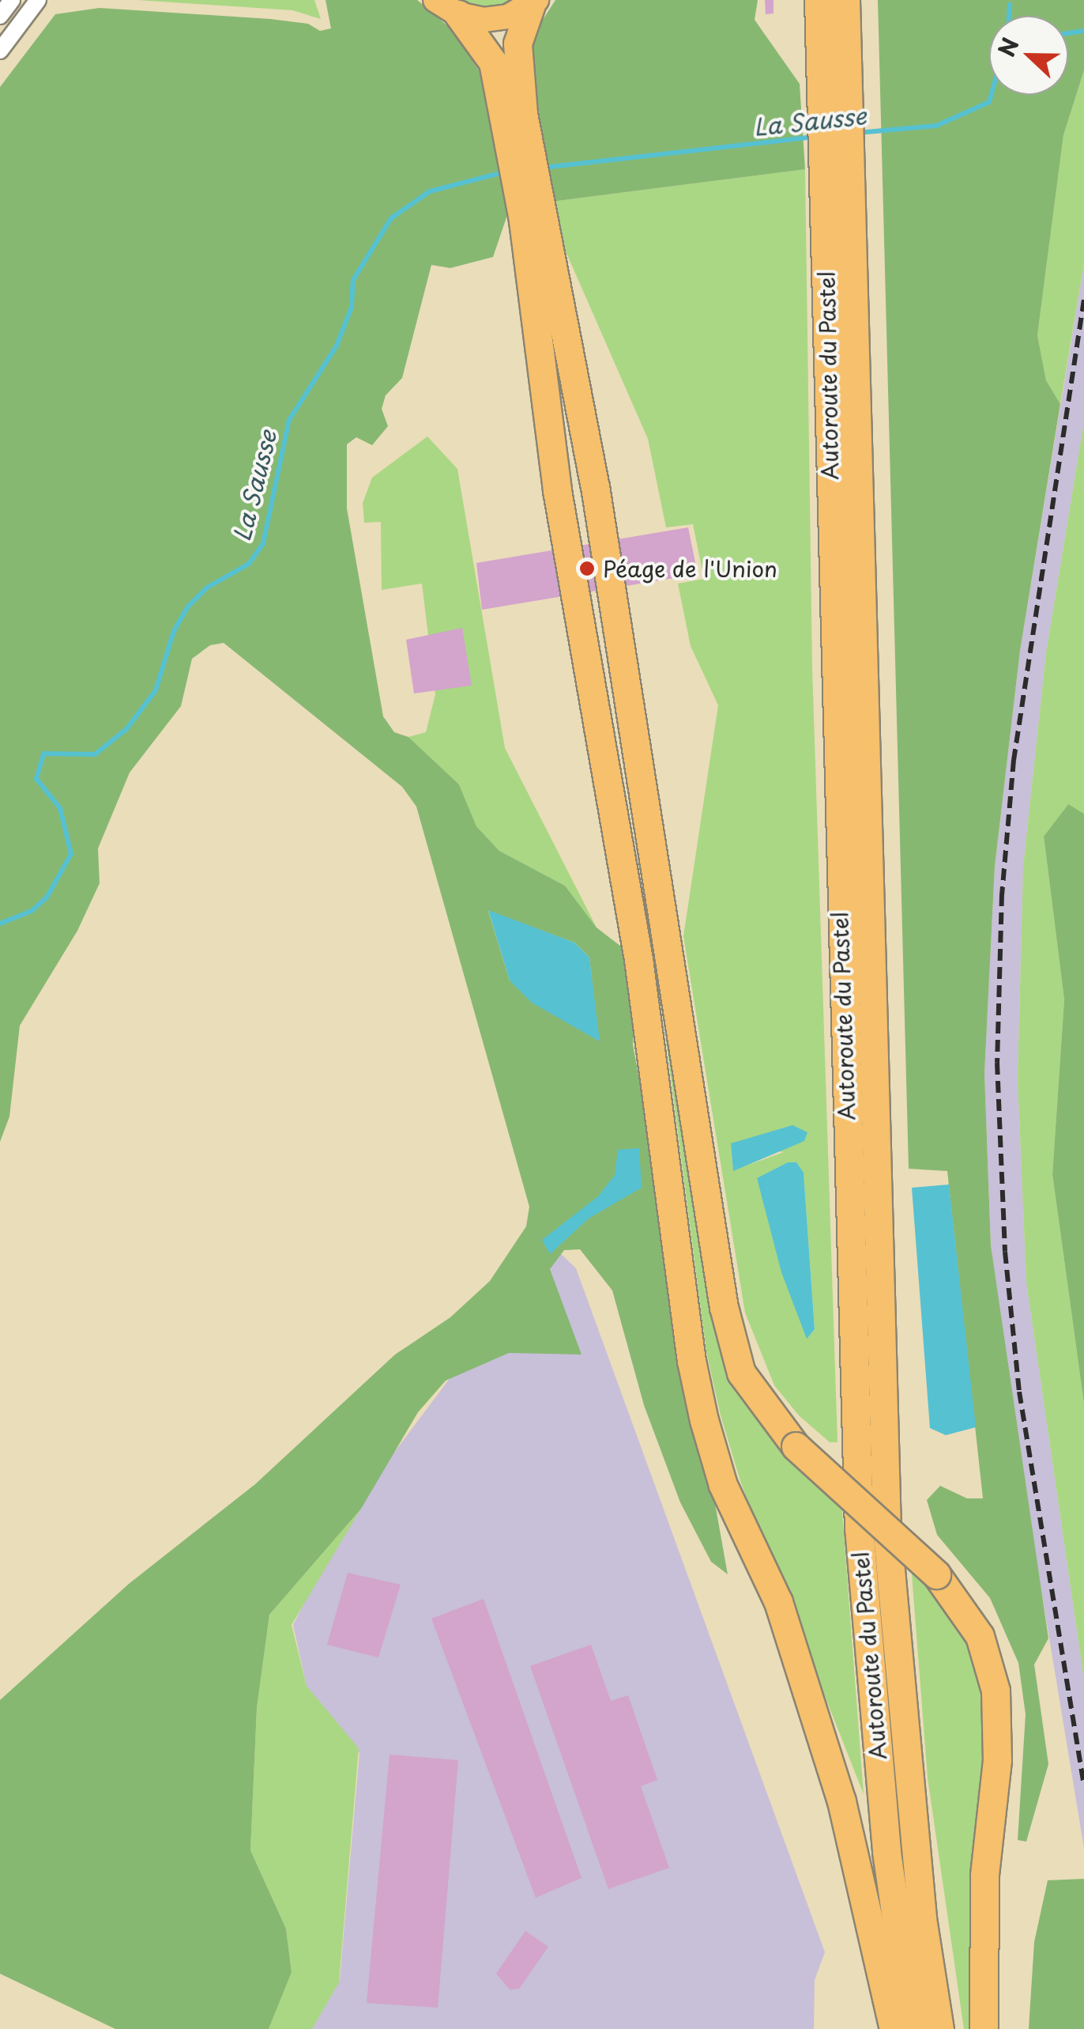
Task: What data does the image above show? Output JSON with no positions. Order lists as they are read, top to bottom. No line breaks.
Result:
{"streets":{"highway":["Autoroute du Pastel"]},"water":["La Sausse"],"places":["Péage de l'Union"],"north":"left"}
